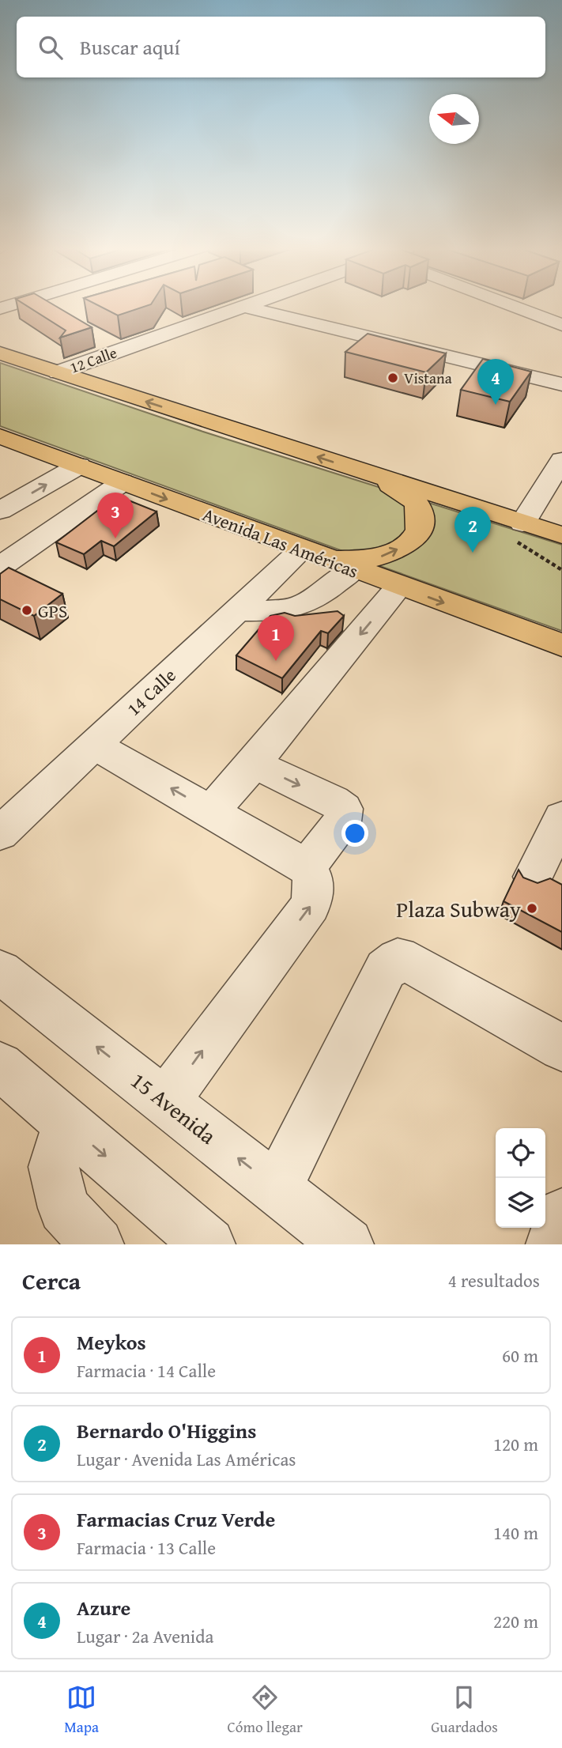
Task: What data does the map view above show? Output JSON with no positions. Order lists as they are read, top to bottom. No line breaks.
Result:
{"streets":{"main road":["Avenida Las Américas"],"street":["12 Calle","14 Calle","15 Avenida"]},"crossings":[["Avenida Las Américas","14 Calle"]],"places":["Vistana","GPS","Plaza Subway"],"north":"left","page":{"search":"Buscar aquí","pins":["4","3","2","1"],"heading":["Cerca","4 resultados"],"list":[{"mark":"1","name":"Meykos","note":"Farmacia · 14 Calle","value":"60 m"},{"mark":"2","name":"Bernardo O'Higgins","note":"Lugar · Avenida Las Américas","value":"120 m"},{"mark":"3","name":"Farmacias Cruz Verde","note":"Farmacia · 13 Calle","value":"140 m"},{"mark":"4","name":"Azure","note":"Lugar · 2a Avenida","value":"220 m"}],"nav":["Mapa","Cómo llegar","Guardados"]}}
